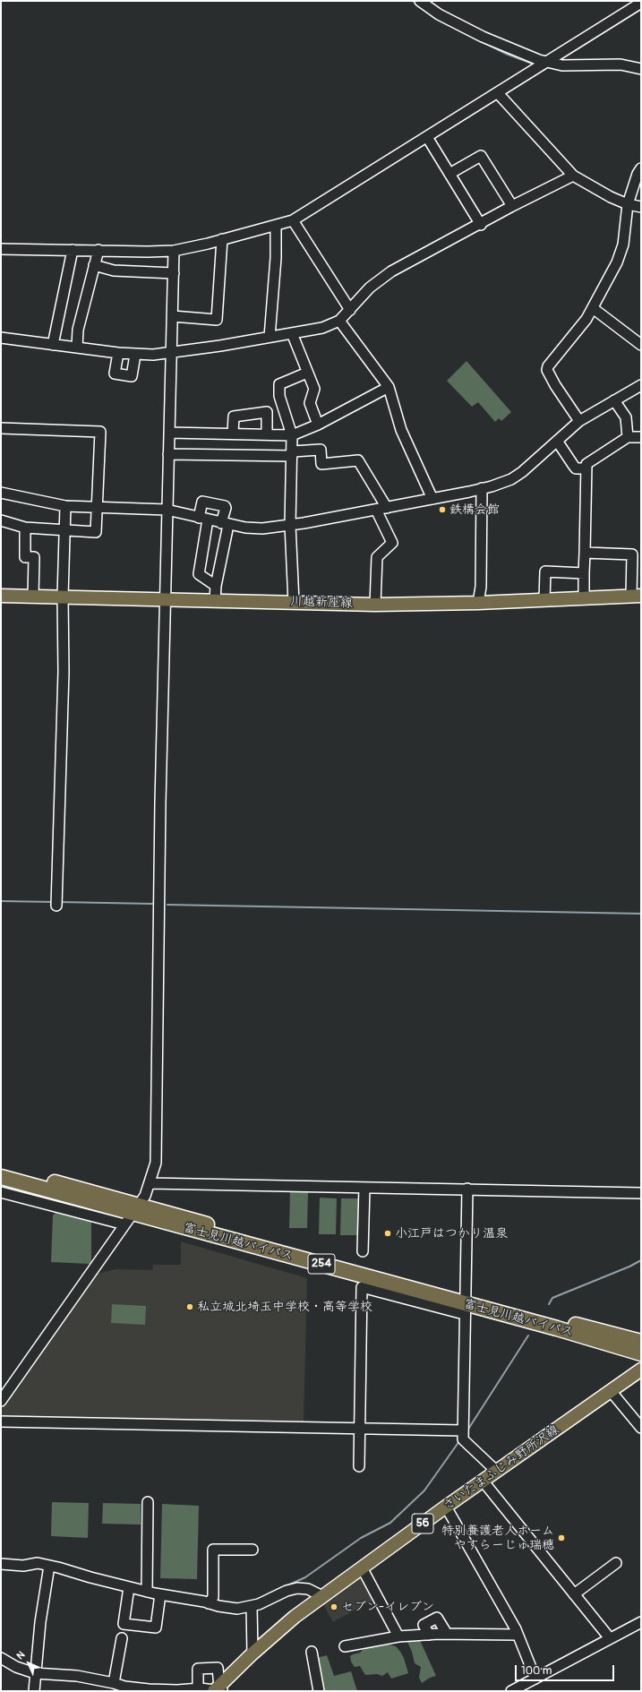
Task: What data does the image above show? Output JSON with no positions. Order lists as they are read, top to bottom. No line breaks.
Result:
{"streets":{"highway":["富士見川越バイパス","254"],"main road":["川越新座線","さいたまふじみ野所沢線","56"]},"places":["鉄構会館","小江戸はつかり温泉","私立城北埼玉中学校・高等学校","特別養護老人ホーム やすらーじゅ瑞穂","セブン-イレブン"],"scale_bar":"100 m","north":"top left"}
